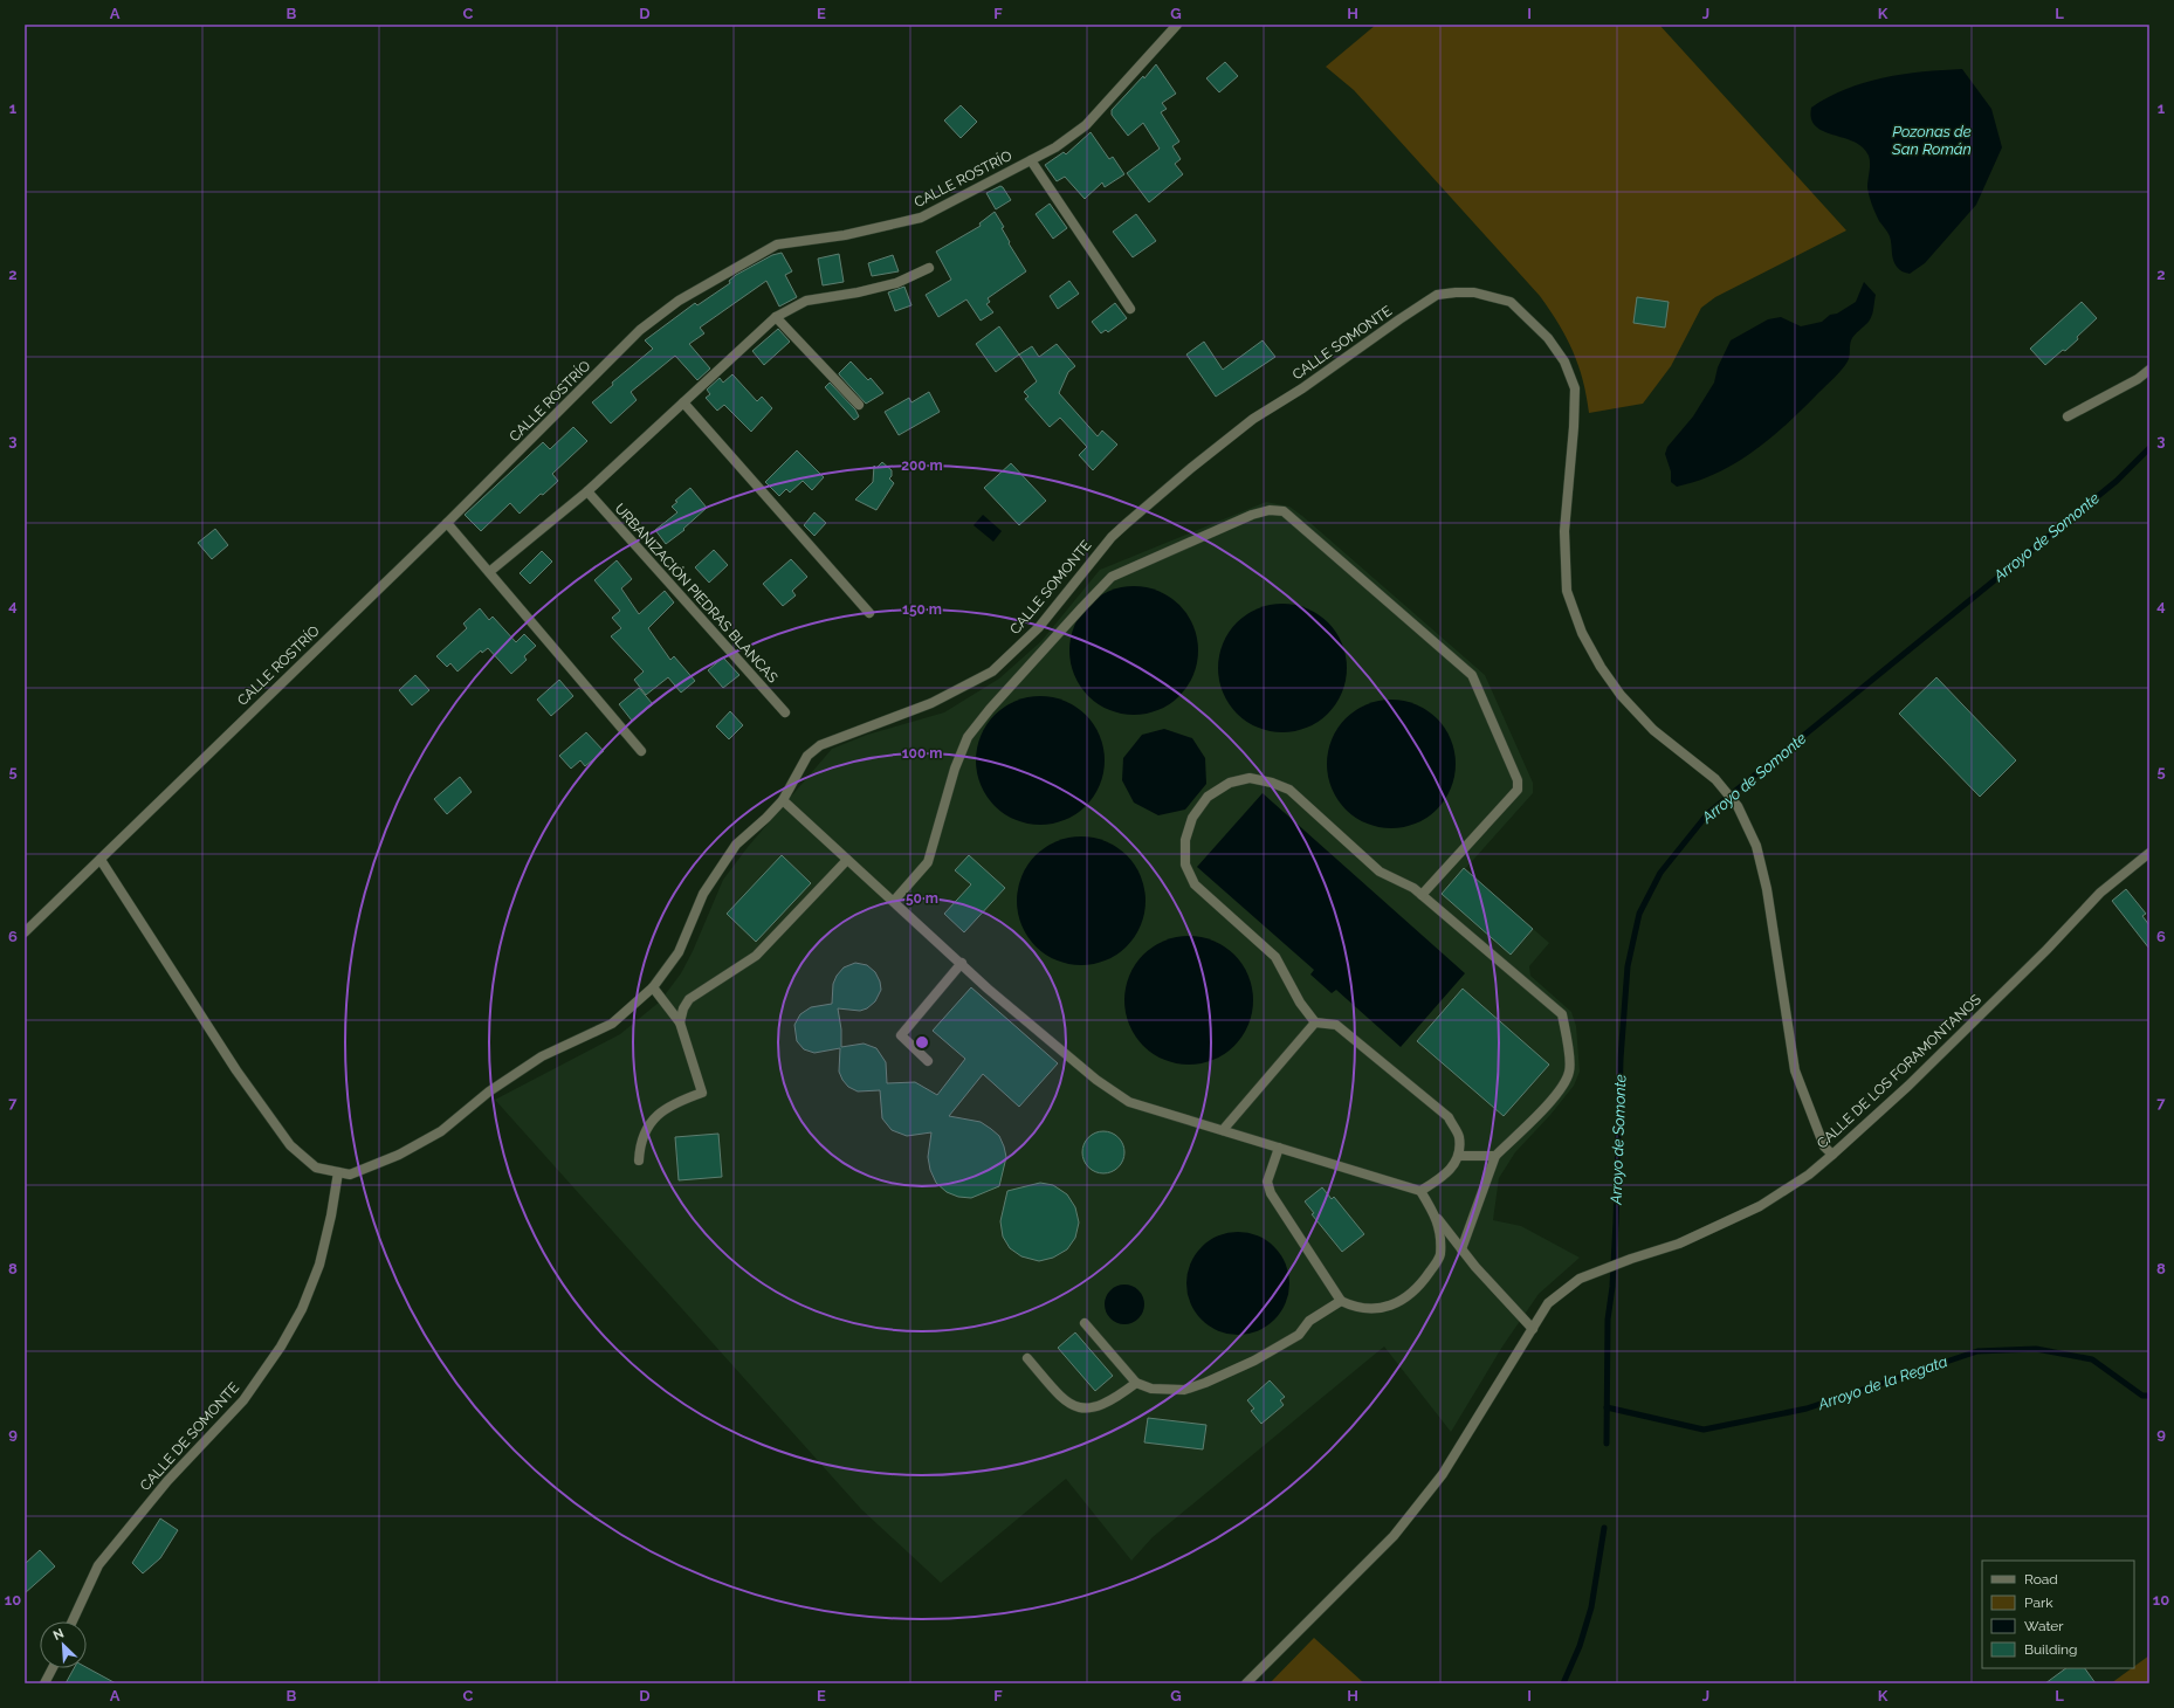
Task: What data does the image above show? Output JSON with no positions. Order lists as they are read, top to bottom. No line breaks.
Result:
{"streets":{"street":["CALLE ROSTRÍO","CALLE SOMONTE","URBANIZACIÓN PIEDRAS BLANCAS","CALLE DE LOS FORAMONTANOS","CALLE DE SOMONTE"]},"crossings":[["CALLE ROSTRÍO","CALLE SOMONTE"],["CALLE SOMONTE","CALLE DE LOS FORAMONTANOS"],["CALLE SOMONTE","CALLE DE SOMONTE"]],"water":["Pozonas de San Román","Arroyo de Somonte","Arroyo de la Regata"],"legend":["Road","Park","Water","Building"],"north":"top left","grid":{"columns":["A","B","C","D","E","F","G","H","I","J","K","L"],"rows":["1","2","3","4","5","6","7","8","9","10"]},"rings":["200 m","150 m","100 m","50 m"]}
